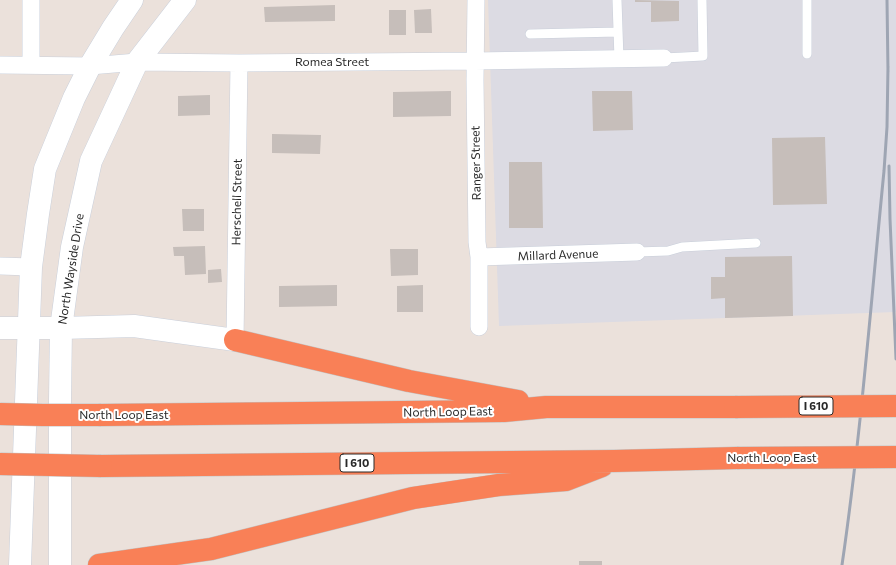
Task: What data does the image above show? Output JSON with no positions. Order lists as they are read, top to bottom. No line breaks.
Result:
{"streets":{"highway":["I 610","North Loop East"],"main road":["North Wayside Drive"],"street":["Romea Street","Ranger Street","Herschell Street","Millard Avenue"]},"crossings":[["Romea Street","Ranger Street"],["Romea Street","Herschell Street"],["Romea Street","North Wayside Drive"],["Ranger Street","Millard Avenue"]]}
